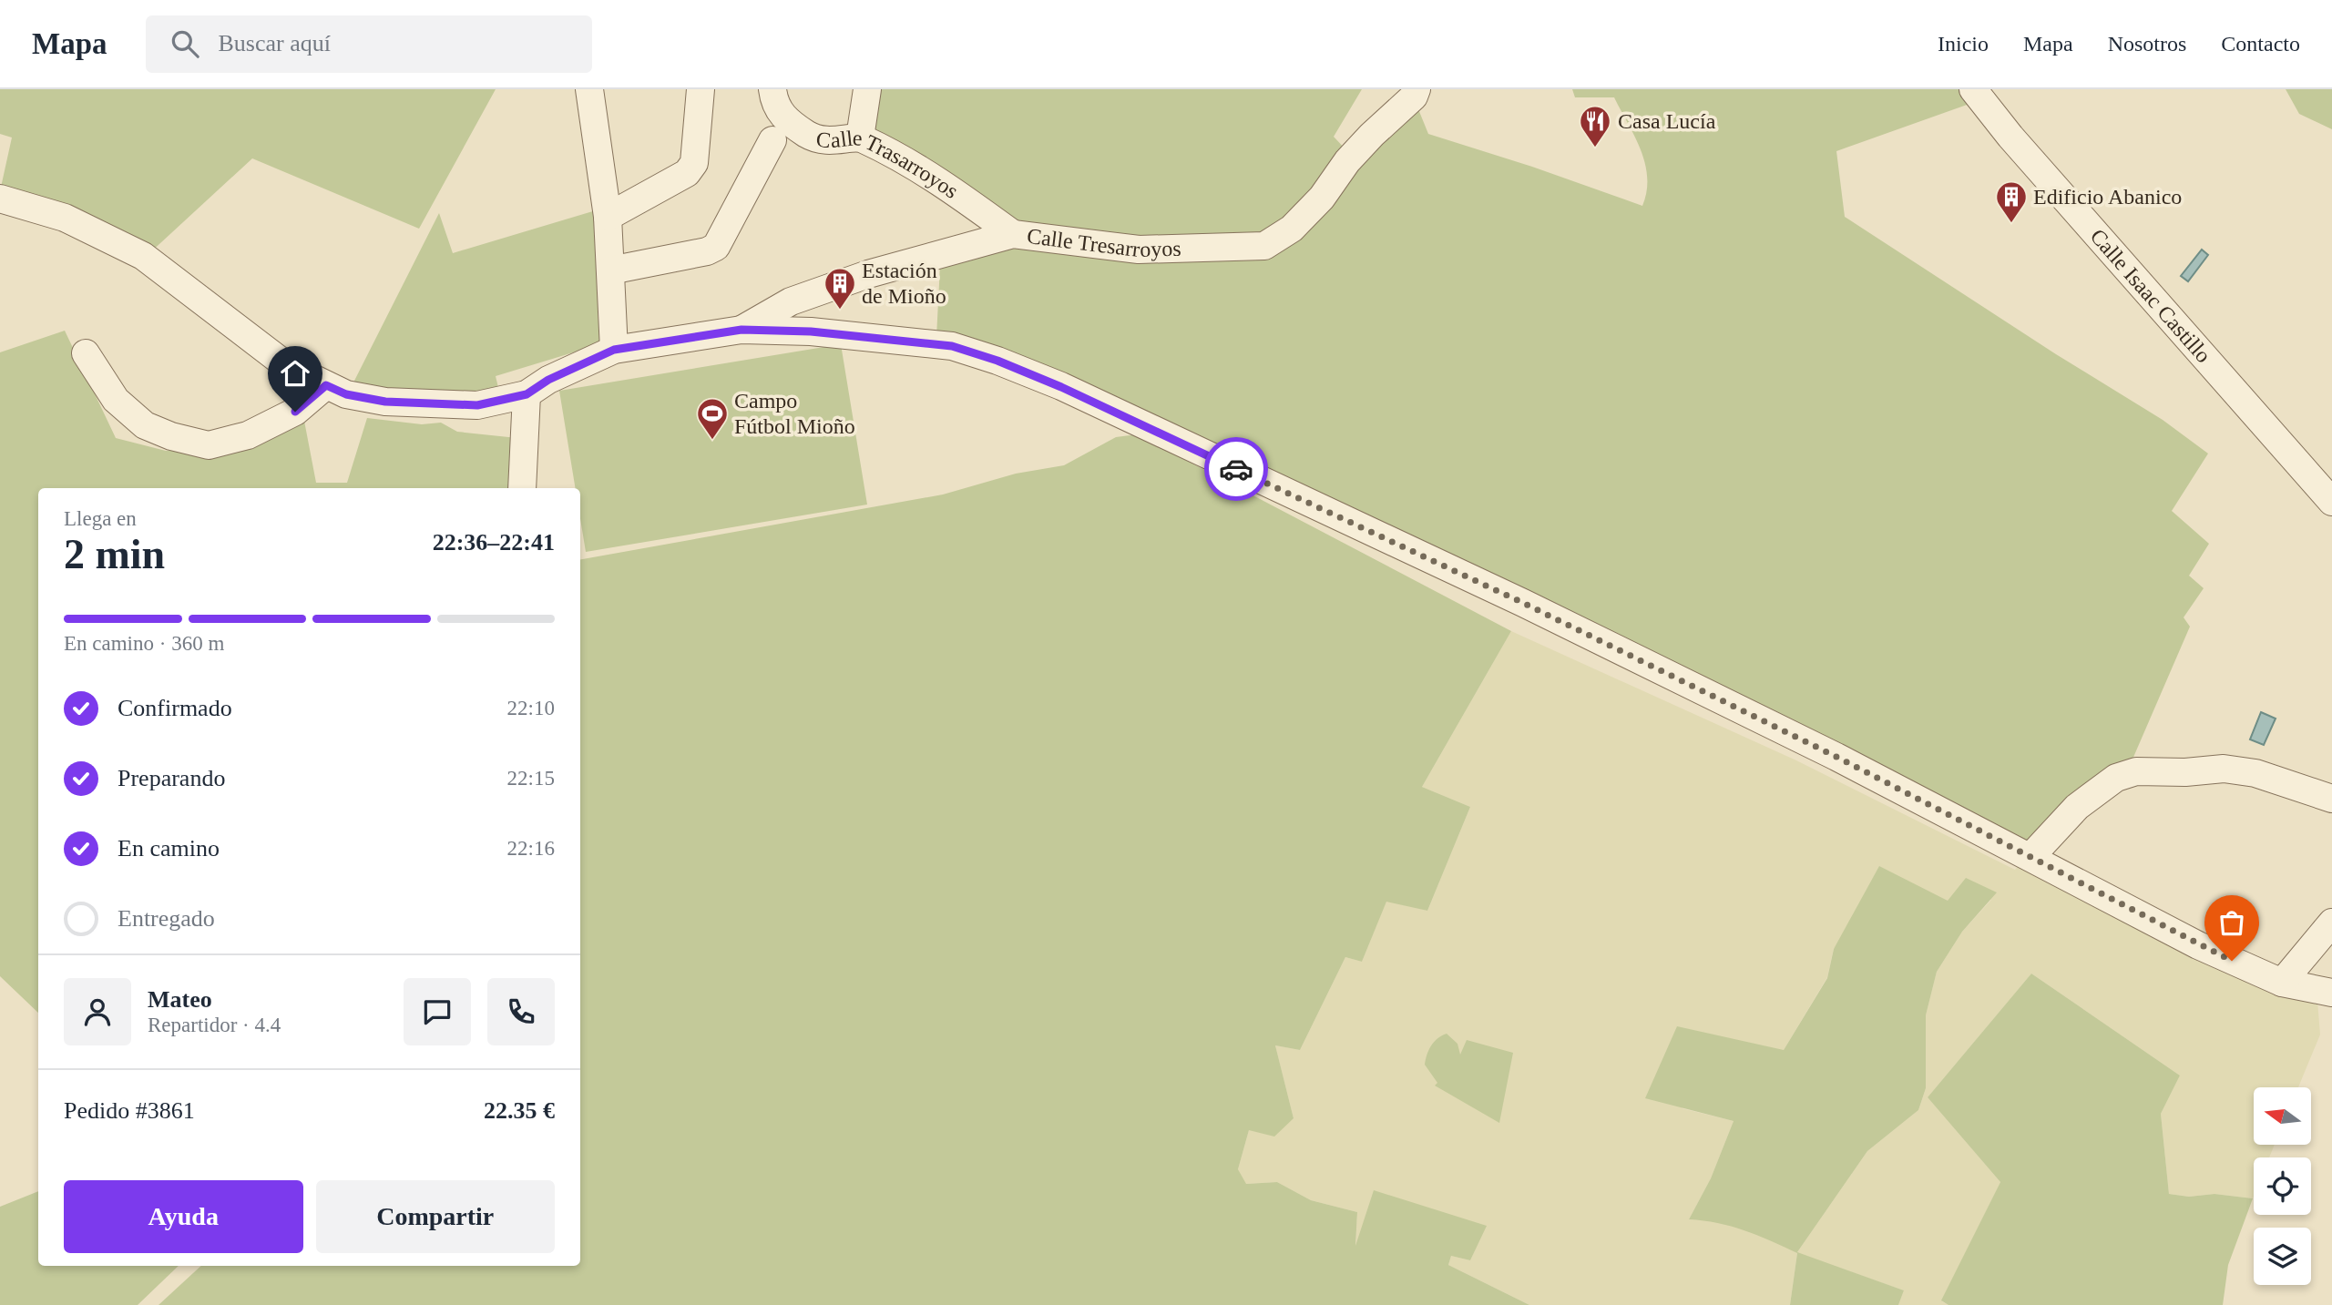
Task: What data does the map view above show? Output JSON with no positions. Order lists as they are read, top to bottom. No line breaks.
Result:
{"streets":{"street":["Calle Trasarroyos","Calle Tresarroyos","Calle Isaac Castillo"]},"crossings":[["Calle Trasarroyos","Calle Tresarroyos"]],"places":{"restaurant":["Casa Lucía"],"building":["Edificio Abanico","Estación de Mioño"],"sports":["Campo Fútbol Mioño"]},"north":"left","page":{"header":"Mapa","search":"Buscar aquí","nav":["Inicio","Mapa","Nosotros","Contacto"],"heading":["2 min","Llega en","22:36–22:41"],"panel":["Mateo","Repartidor · 4.4","Pedido #3861","22.35 €"],"bar":"En camino · 360 m","list":[["Confirmado","22:10"],["Preparando","22:15"],["En camino","22:16"],"Entregado"],"buttons":["Ayuda","Compartir"]}}
